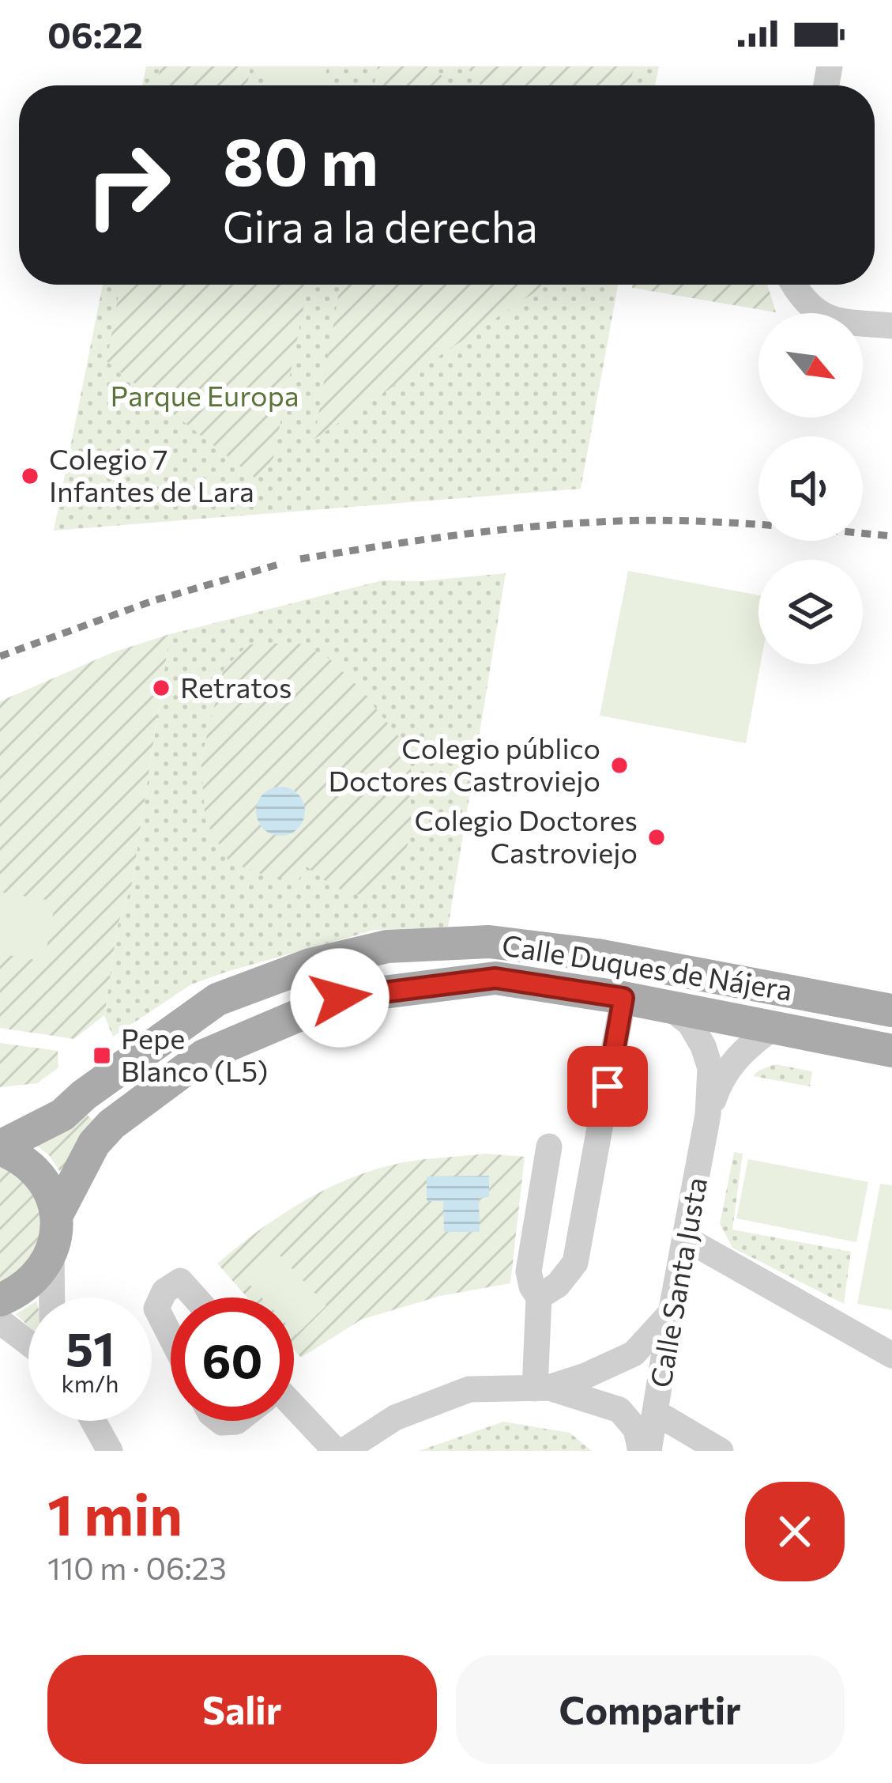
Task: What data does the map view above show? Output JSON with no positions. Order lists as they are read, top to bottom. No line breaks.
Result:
{"streets":{"main road":["Calle Duques de Nájera"],"street":["Calle Santa Justa"]},"crossings":[["Calle Duques de Nájera","Calle Santa Justa"]],"parks":["Parque Europa"],"places":{"other":["Colegio 7 Infantes de Lara","Retratos","Colegio público Doctores Castroviejo","Colegio Doctores Castroviejo"],"transit":["Pepe Blanco (L5)"]},"north":"bottom right","page":{"status":"06:22","turn":["80 m","Gira a la derecha"],"speed":"51 km/h","limit":"60","heading":["1 min","110 m · 06:23"],"buttons":["Salir","Compartir"]}}
